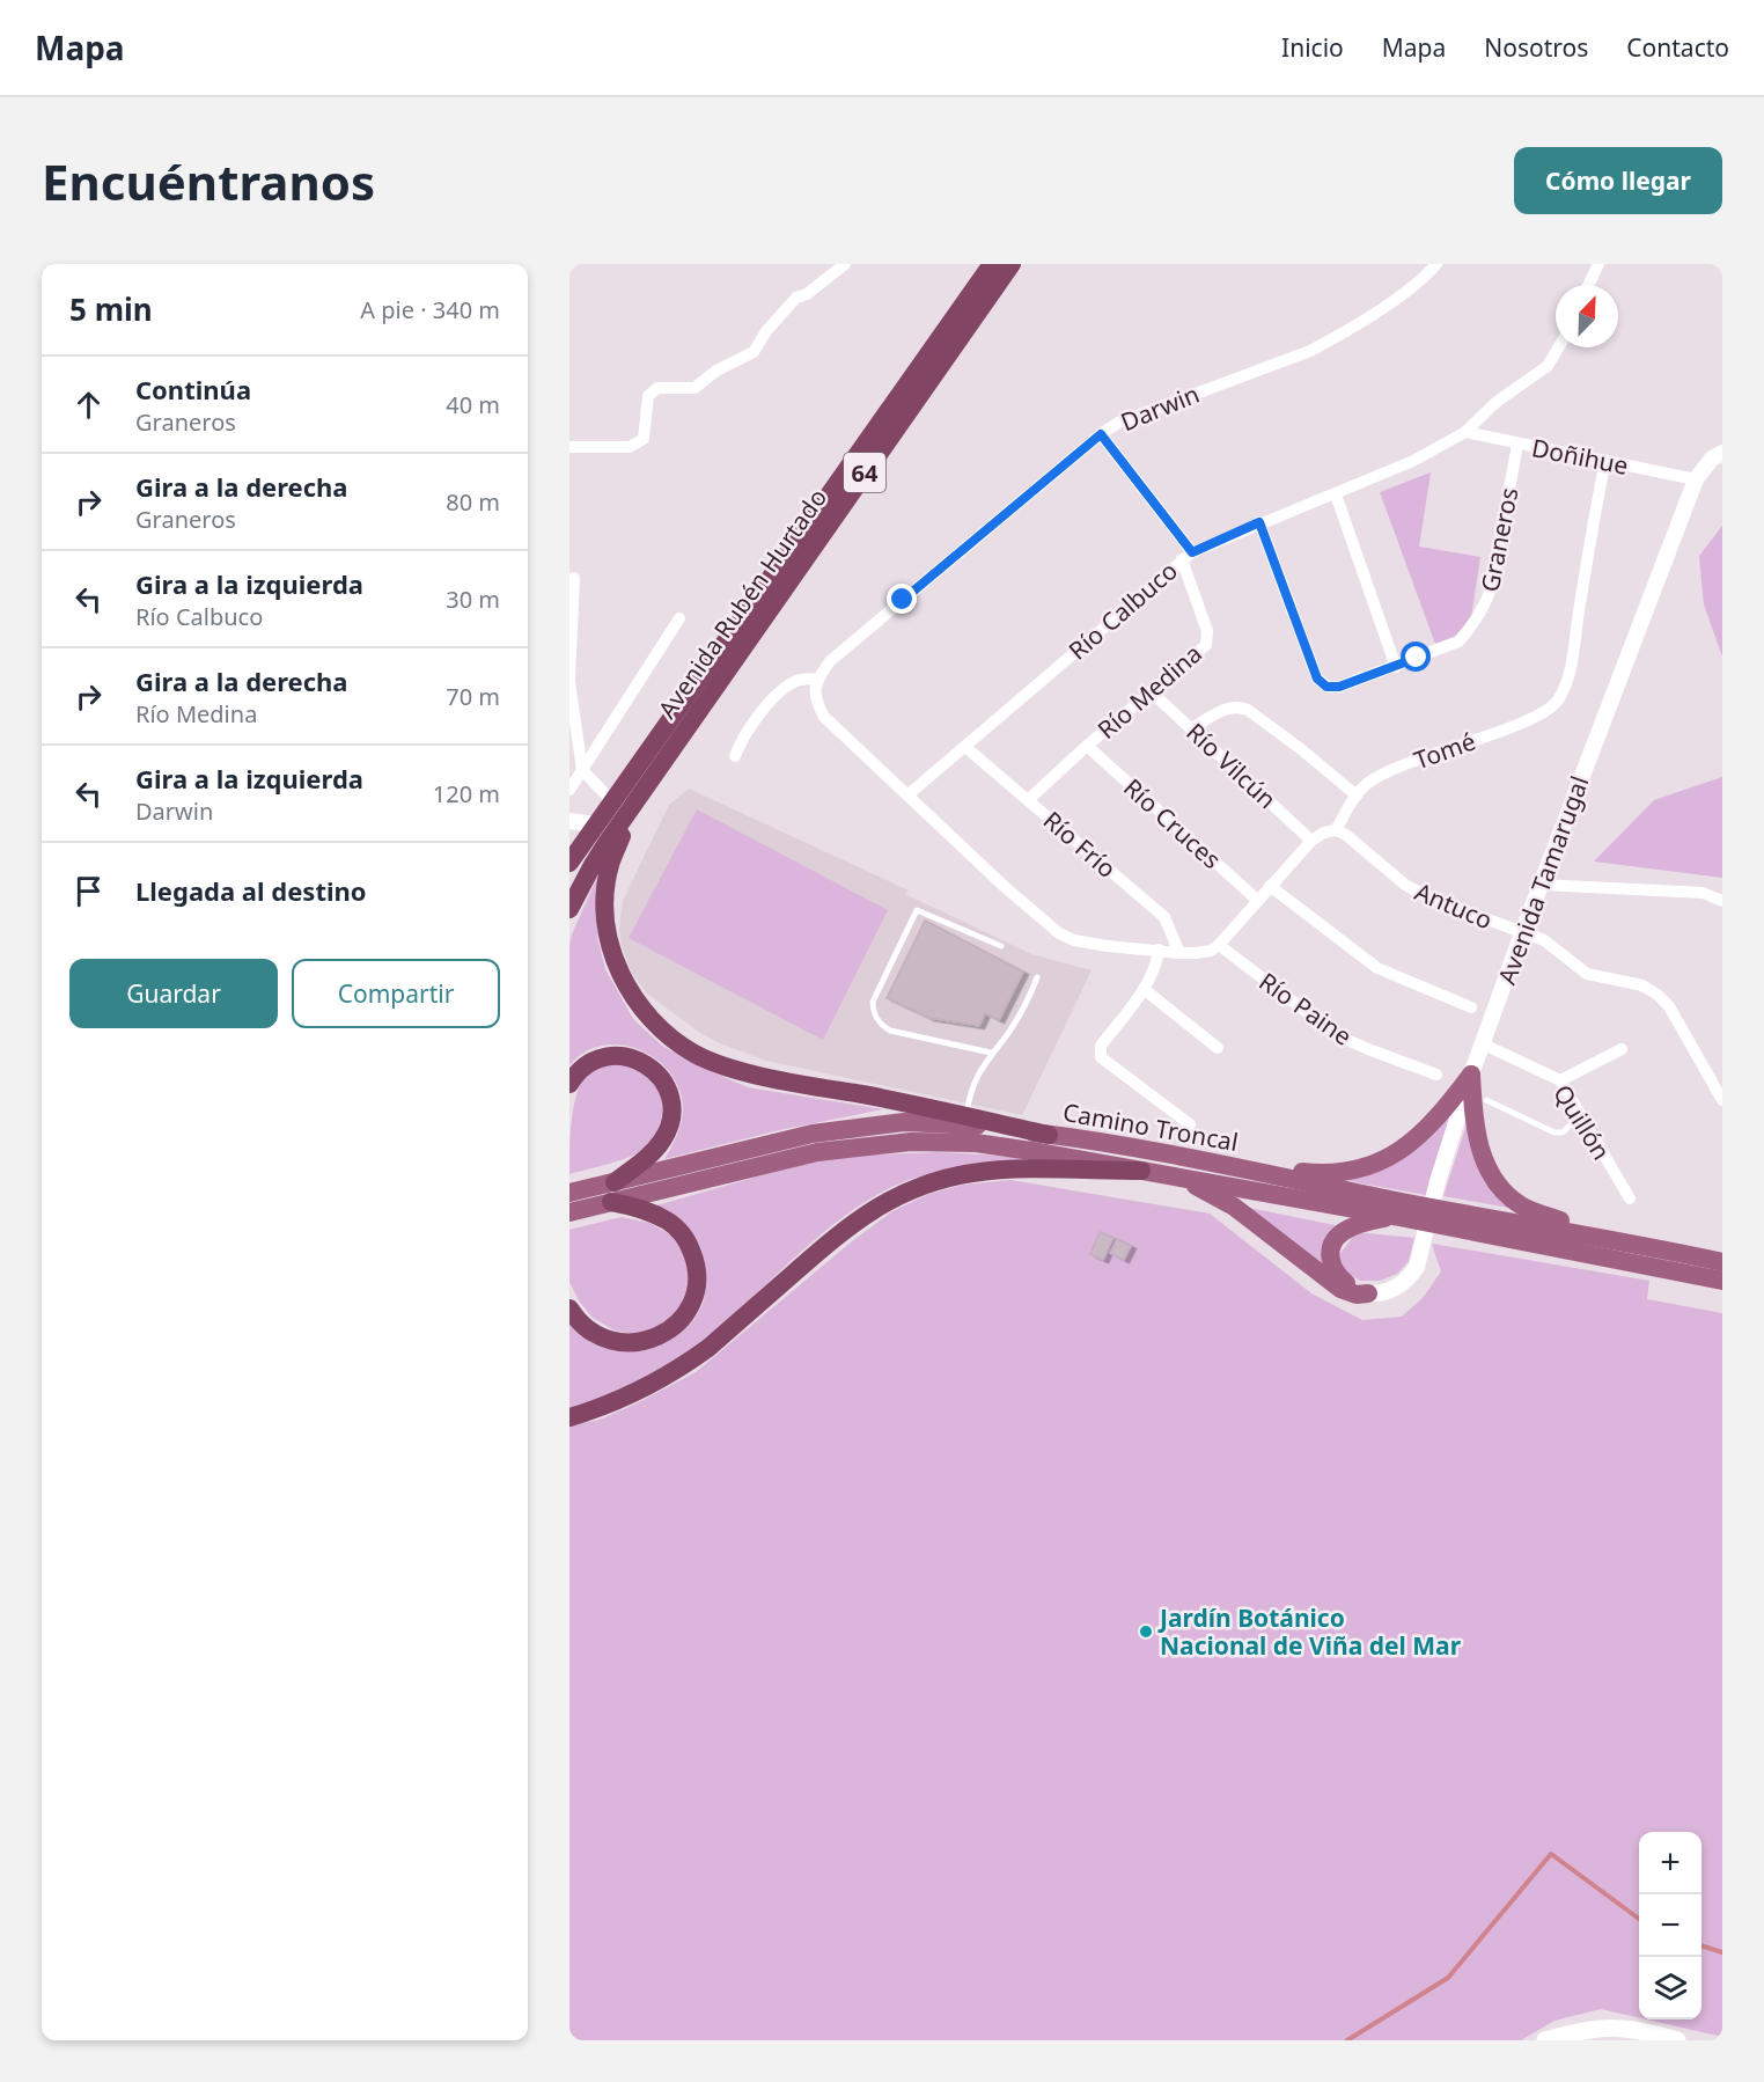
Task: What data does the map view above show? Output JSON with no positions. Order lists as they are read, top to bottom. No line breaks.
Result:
{"streets":{"highway":["64","Avenida Rubén Hurtado"],"main road":["Camino Troncal"],"street":["Darwin","Doñihue","Graneros","Río Calbuco","Río Medina","Tomé","Río Vilcún","Río Cruces","Río Frío","Avenida Tamarugal","Antuco","Río Paine","Quillón"]},"crossings":[["Darwin","Río Medina"],["Doñihue","Graneros"],["Doñihue","Río Calbuco"],["Doñihue","Tomé"],["Doñihue","Avenida Tamarugal"],["Graneros","Río Calbuco"],["Río Calbuco","Río Medina"],["Río Calbuco","Río Frío"],["Río Medina","Río Vilcún"],["Río Medina","Río Cruces"],["Río Medina","Río Frío"],["Tomé","Antuco"],["Avenida Tamarugal","Antuco"],["Avenida Tamarugal","Quillón"]],"places":["Jardín Botánico Nacional de Viña del Mar"],"north":"top right","page":{"header":"Mapa","nav":["Inicio","Mapa","Nosotros","Contacto"],"buttons":["Cómo llegar",["Guardar","Compartir"]],"title":"Encuéntranos","heading":["5 min","A pie · 340 m"],"list":[["Continúa","Graneros","40 m"],["Gira a la derecha","Graneros","80 m"],["Gira a la izquierda","Río Calbuco","30 m"],["Gira a la derecha","Río Medina","70 m"],["Gira a la izquierda","Darwin","120 m"],"Llegada al destino"],"map_buttons":["+","−"]}}
